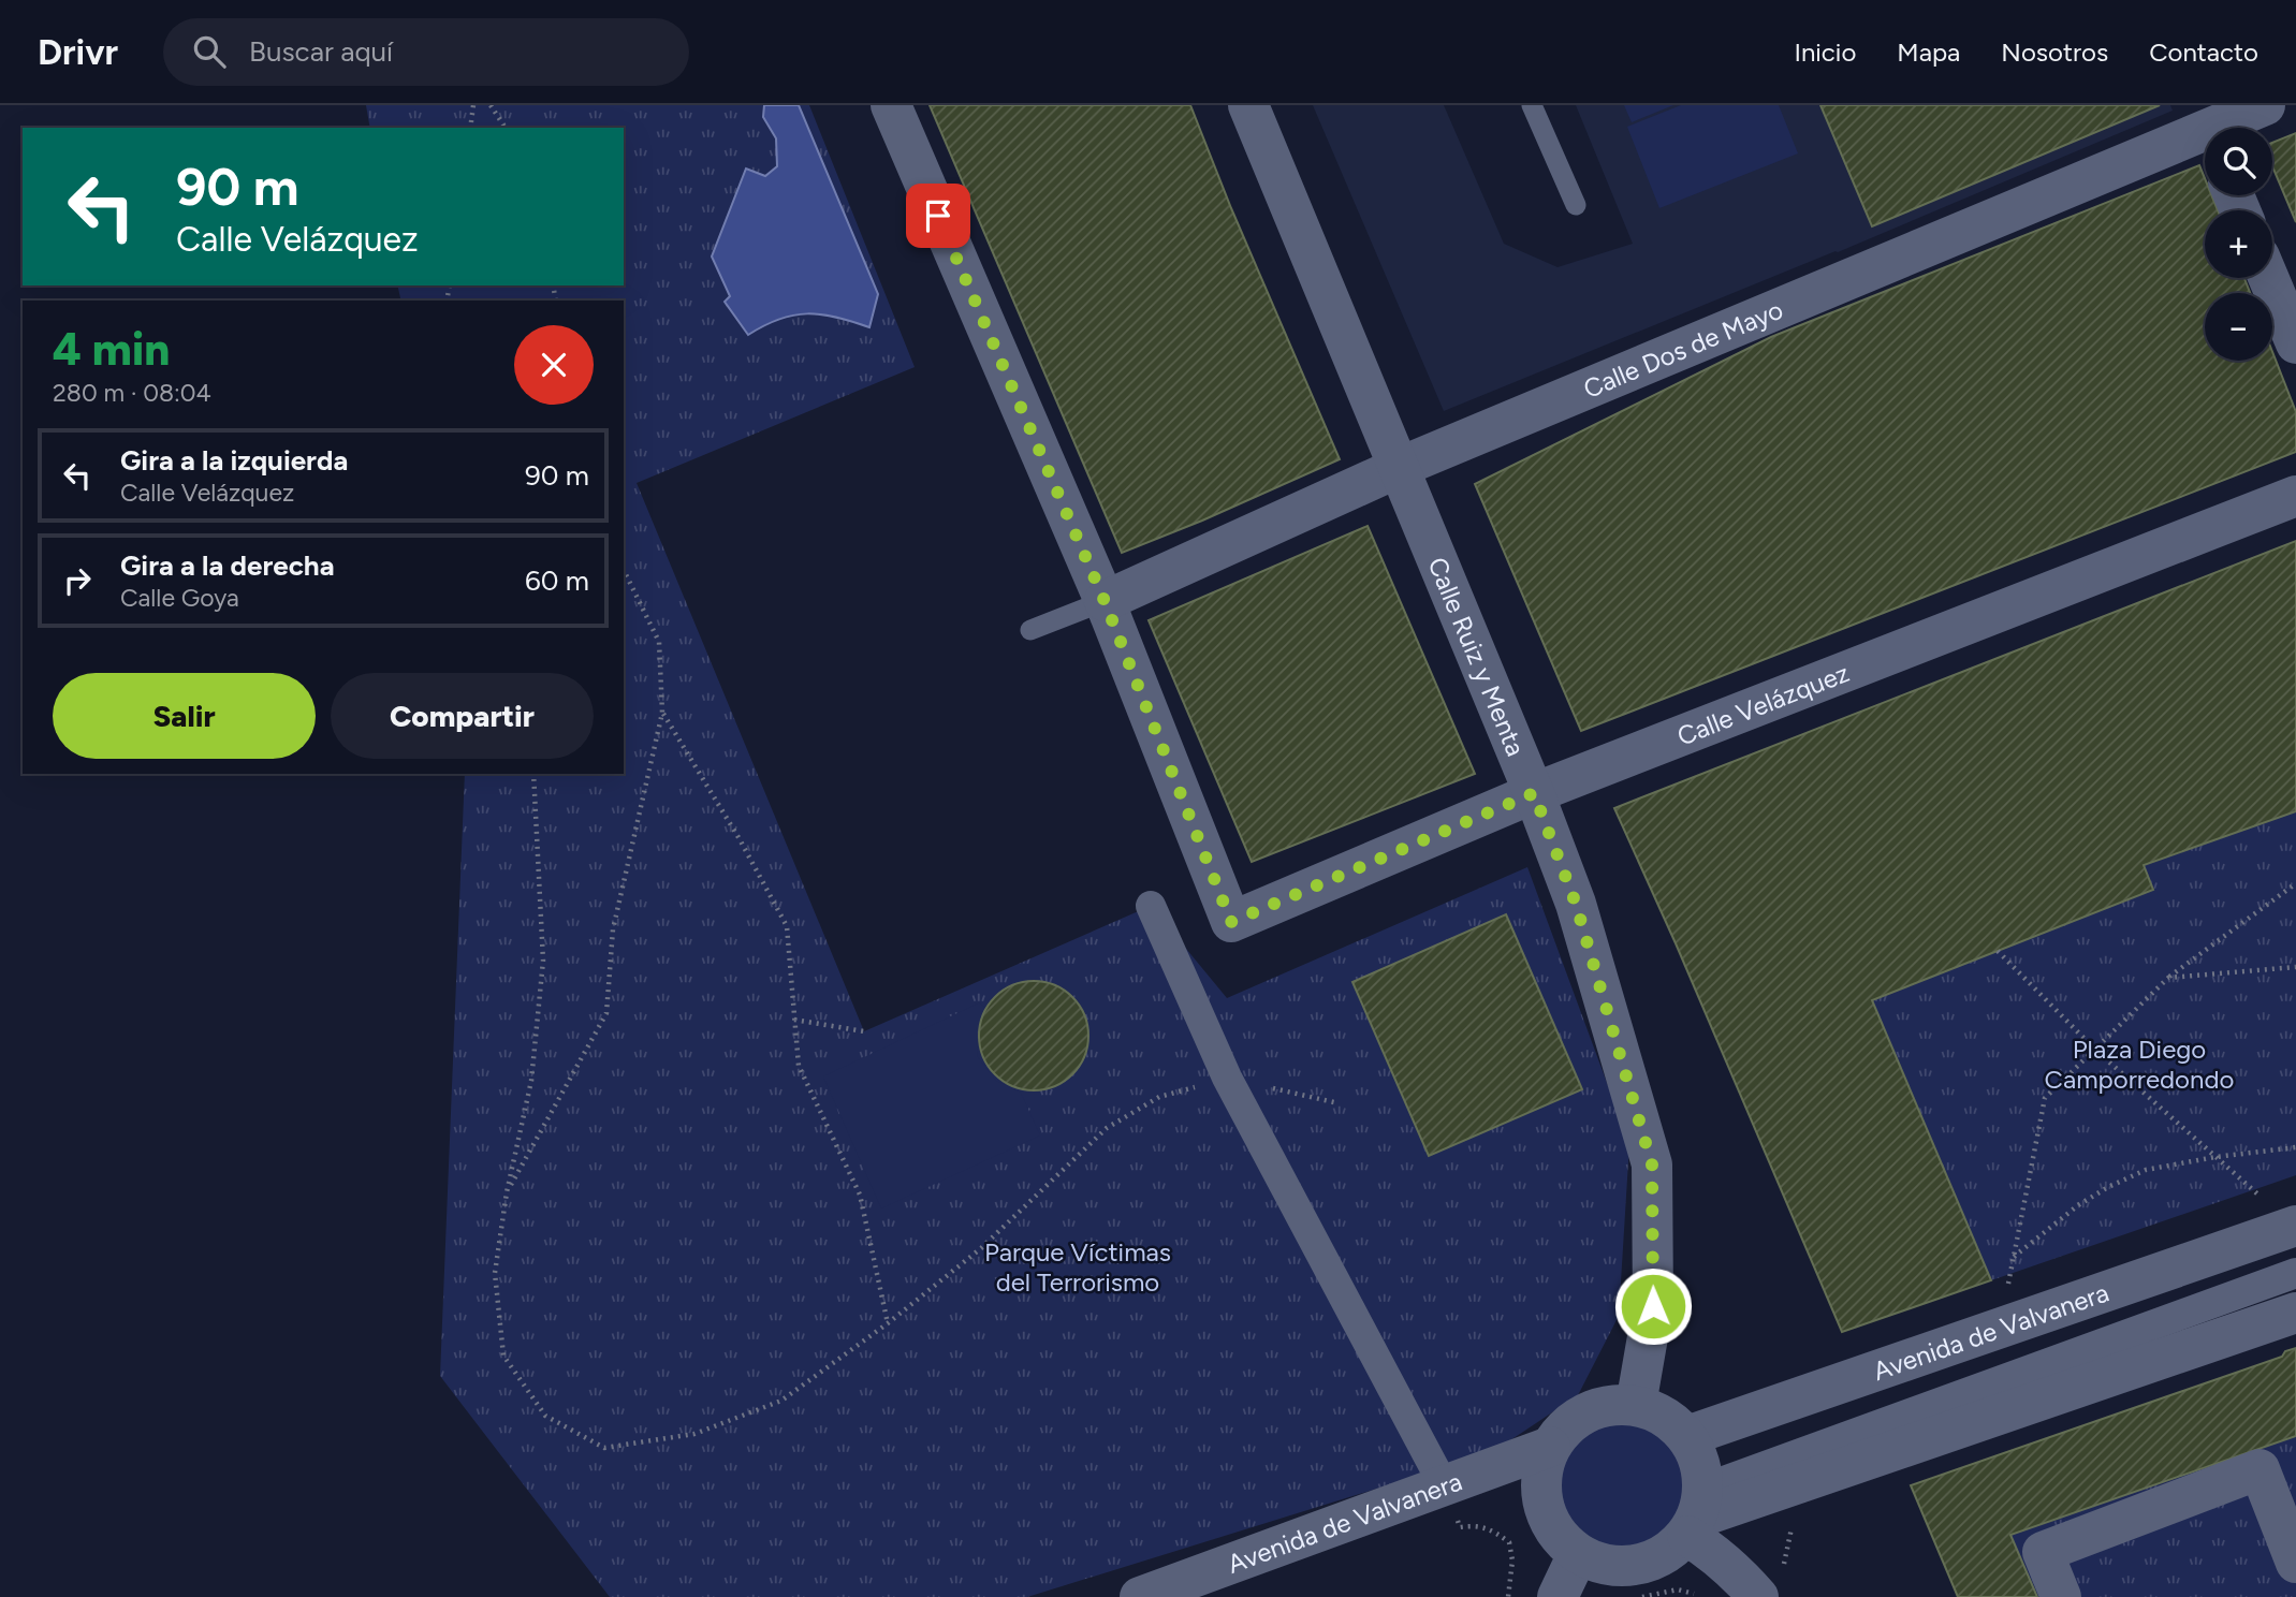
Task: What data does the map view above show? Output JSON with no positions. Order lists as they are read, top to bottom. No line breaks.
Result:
{"streets":{"street":["Calle Dos de Mayo","Calle Ruiz y Menta","Calle Velázquez","Avenida de Valvanera"]},"crossings":[["Calle Dos de Mayo","Calle Ruiz y Menta"],["Calle Dos de Mayo","Calle Velázquez"],["Calle Ruiz y Menta","Calle Velázquez"],["Calle Ruiz y Menta","Avenida de Valvanera"]],"parks":["Plaza Diego Camporredondo","Parque Víctimas del Terrorismo"],"page":{"header":"Drivr","search":"Buscar aquí","nav":["Inicio","Mapa","Nosotros","Contacto"],"map_buttons":["+","−"],"turn":["90 m","Calle Velázquez"],"heading":["4 min","280 m · 08:04"],"list":[{"name":"Gira a la izquierda","note":"Calle Velázquez","value":"90 m"},{"name":"Gira a la derecha","note":"Calle Goya","value":"60 m"}],"buttons":["Salir","Compartir"]}}
